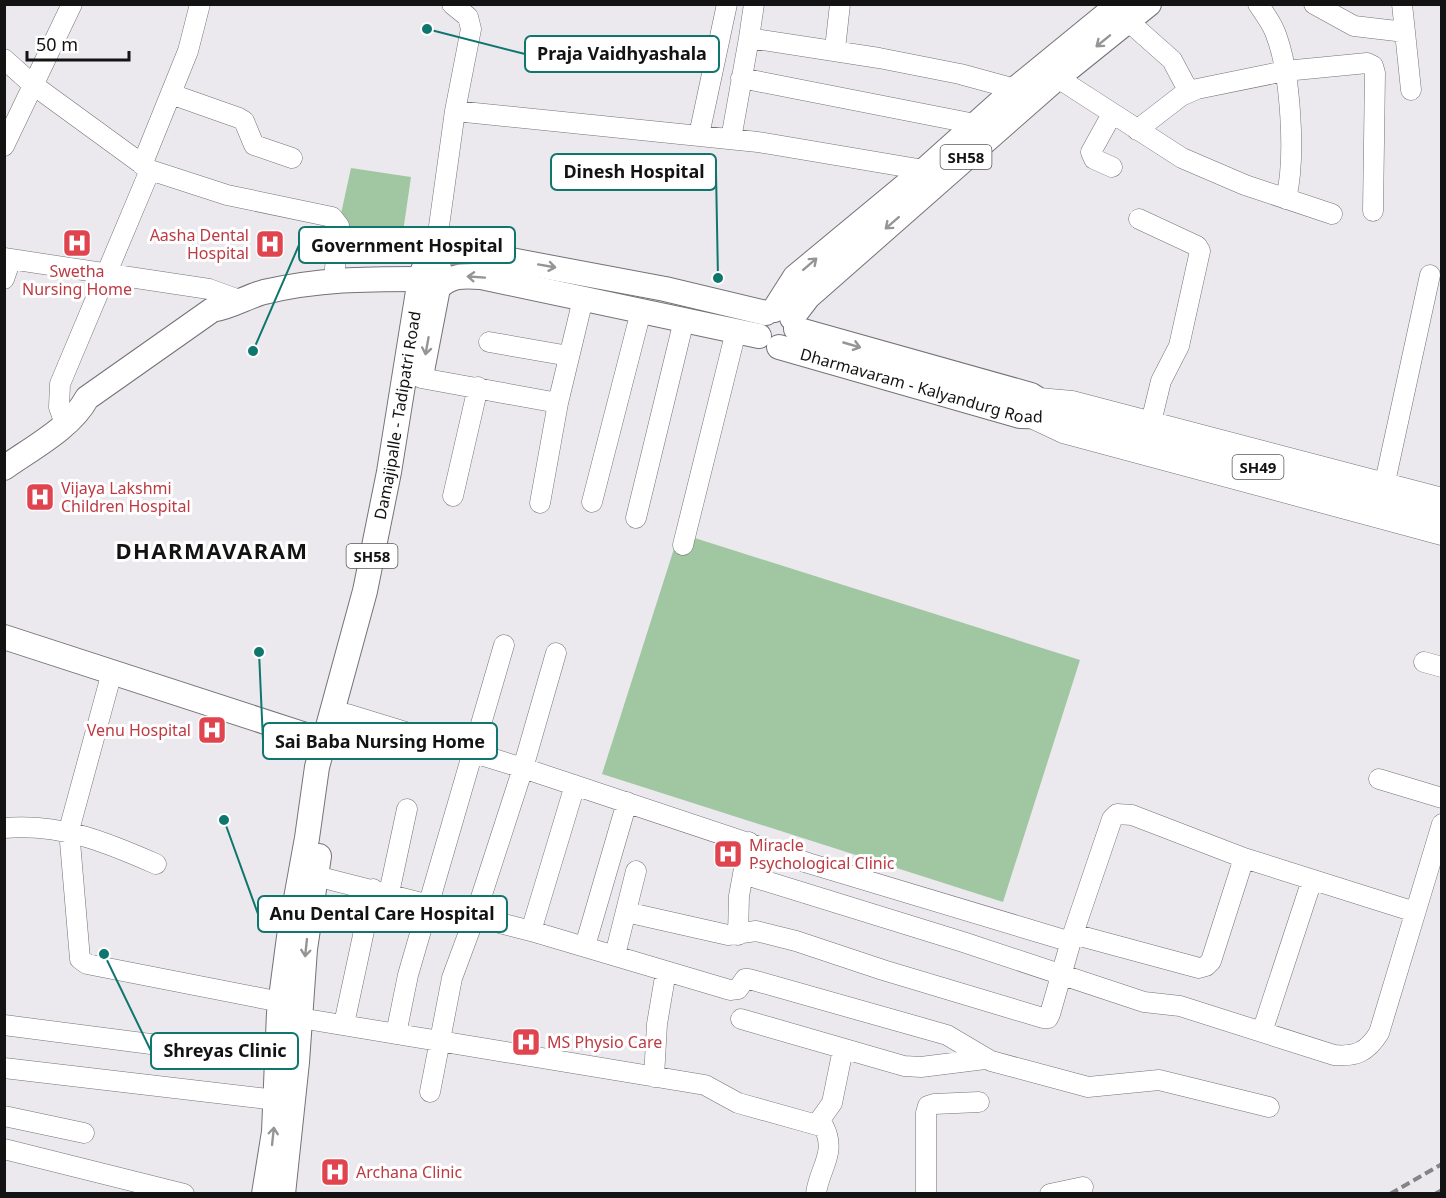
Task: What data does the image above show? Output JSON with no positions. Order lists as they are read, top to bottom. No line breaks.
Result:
{"streets":{"main road":["SH58","Dharmavaram - Kalyandurg Road","Damajipalle - Tadipatri Road","SH49"]},"crossings":[["SH58","Dharmavaram - Kalyandurg Road"]],"districts":["DHARMAVARAM"],"places":{"other":["Praja Vaidhyashala","Dinesh Hospital","Government Hospital","Sai Baba Nursing Home","Anu Dental Care Hospital","Shreyas Clinic"],"hospital":["Swetha Nursing Home","Aasha Dental Hospital","Vijaya Lakshmi Children Hospital","Venu Hospital","Miracle Psychological Clinic","MS Physio Care","Archana Clinic"]},"scale_bar":"50 m"}
